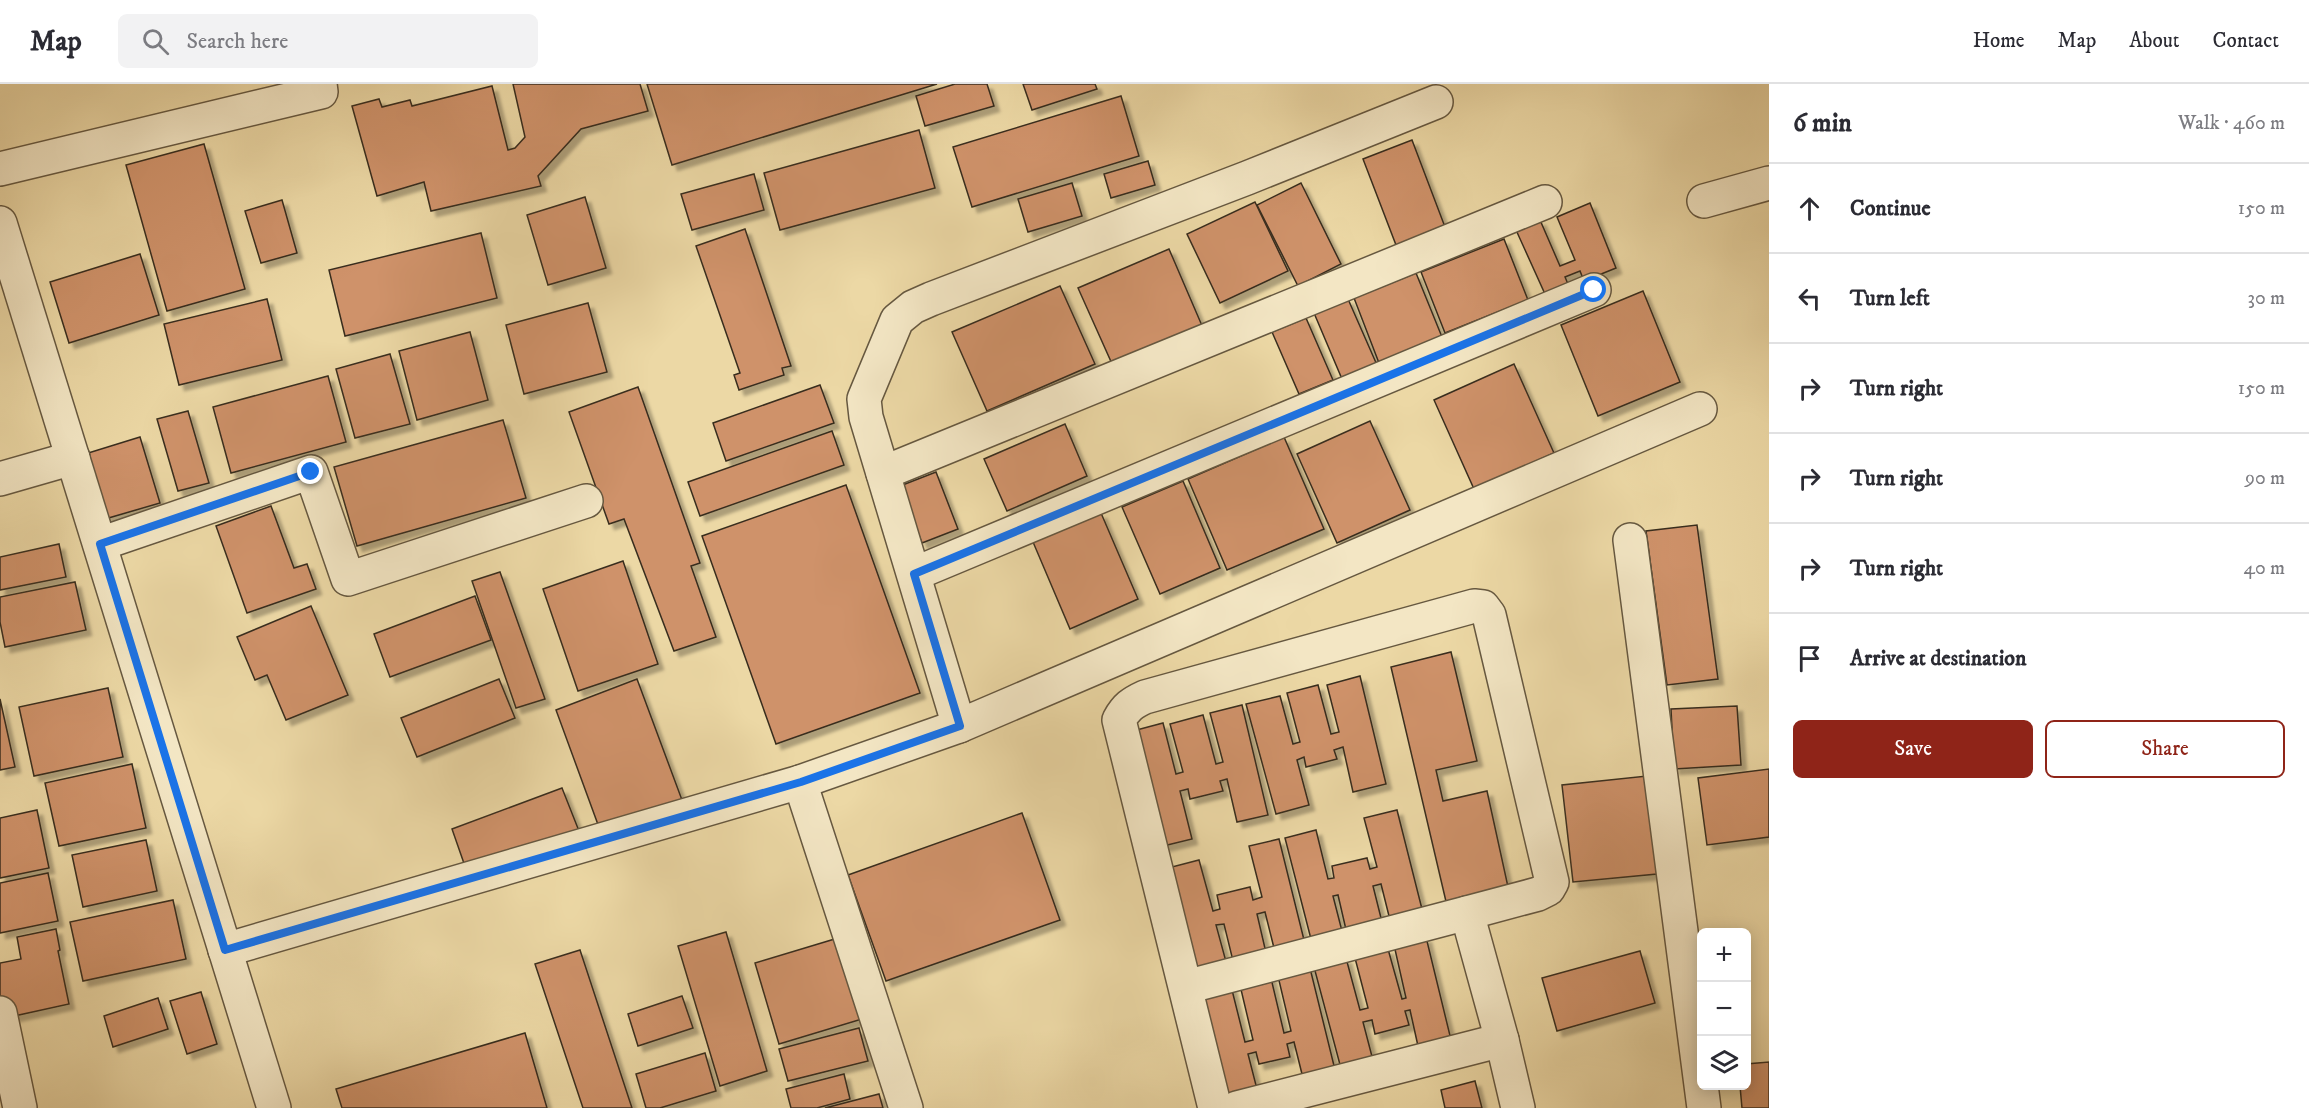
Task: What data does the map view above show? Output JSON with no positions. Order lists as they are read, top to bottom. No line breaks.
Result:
{"page":{"header":"Map","search":"Search here","nav":["Home","Map","About","Contact"],"heading":["6 min","Walk · 460 m"],"list":[["Continue","150 m"],["Turn left","30 m"],["Turn right","150 m"],["Turn right","90 m"],["Turn right","40 m"],"Arrive at destination"],"buttons":["Save","Share"],"map_buttons":["+","−"]}}
